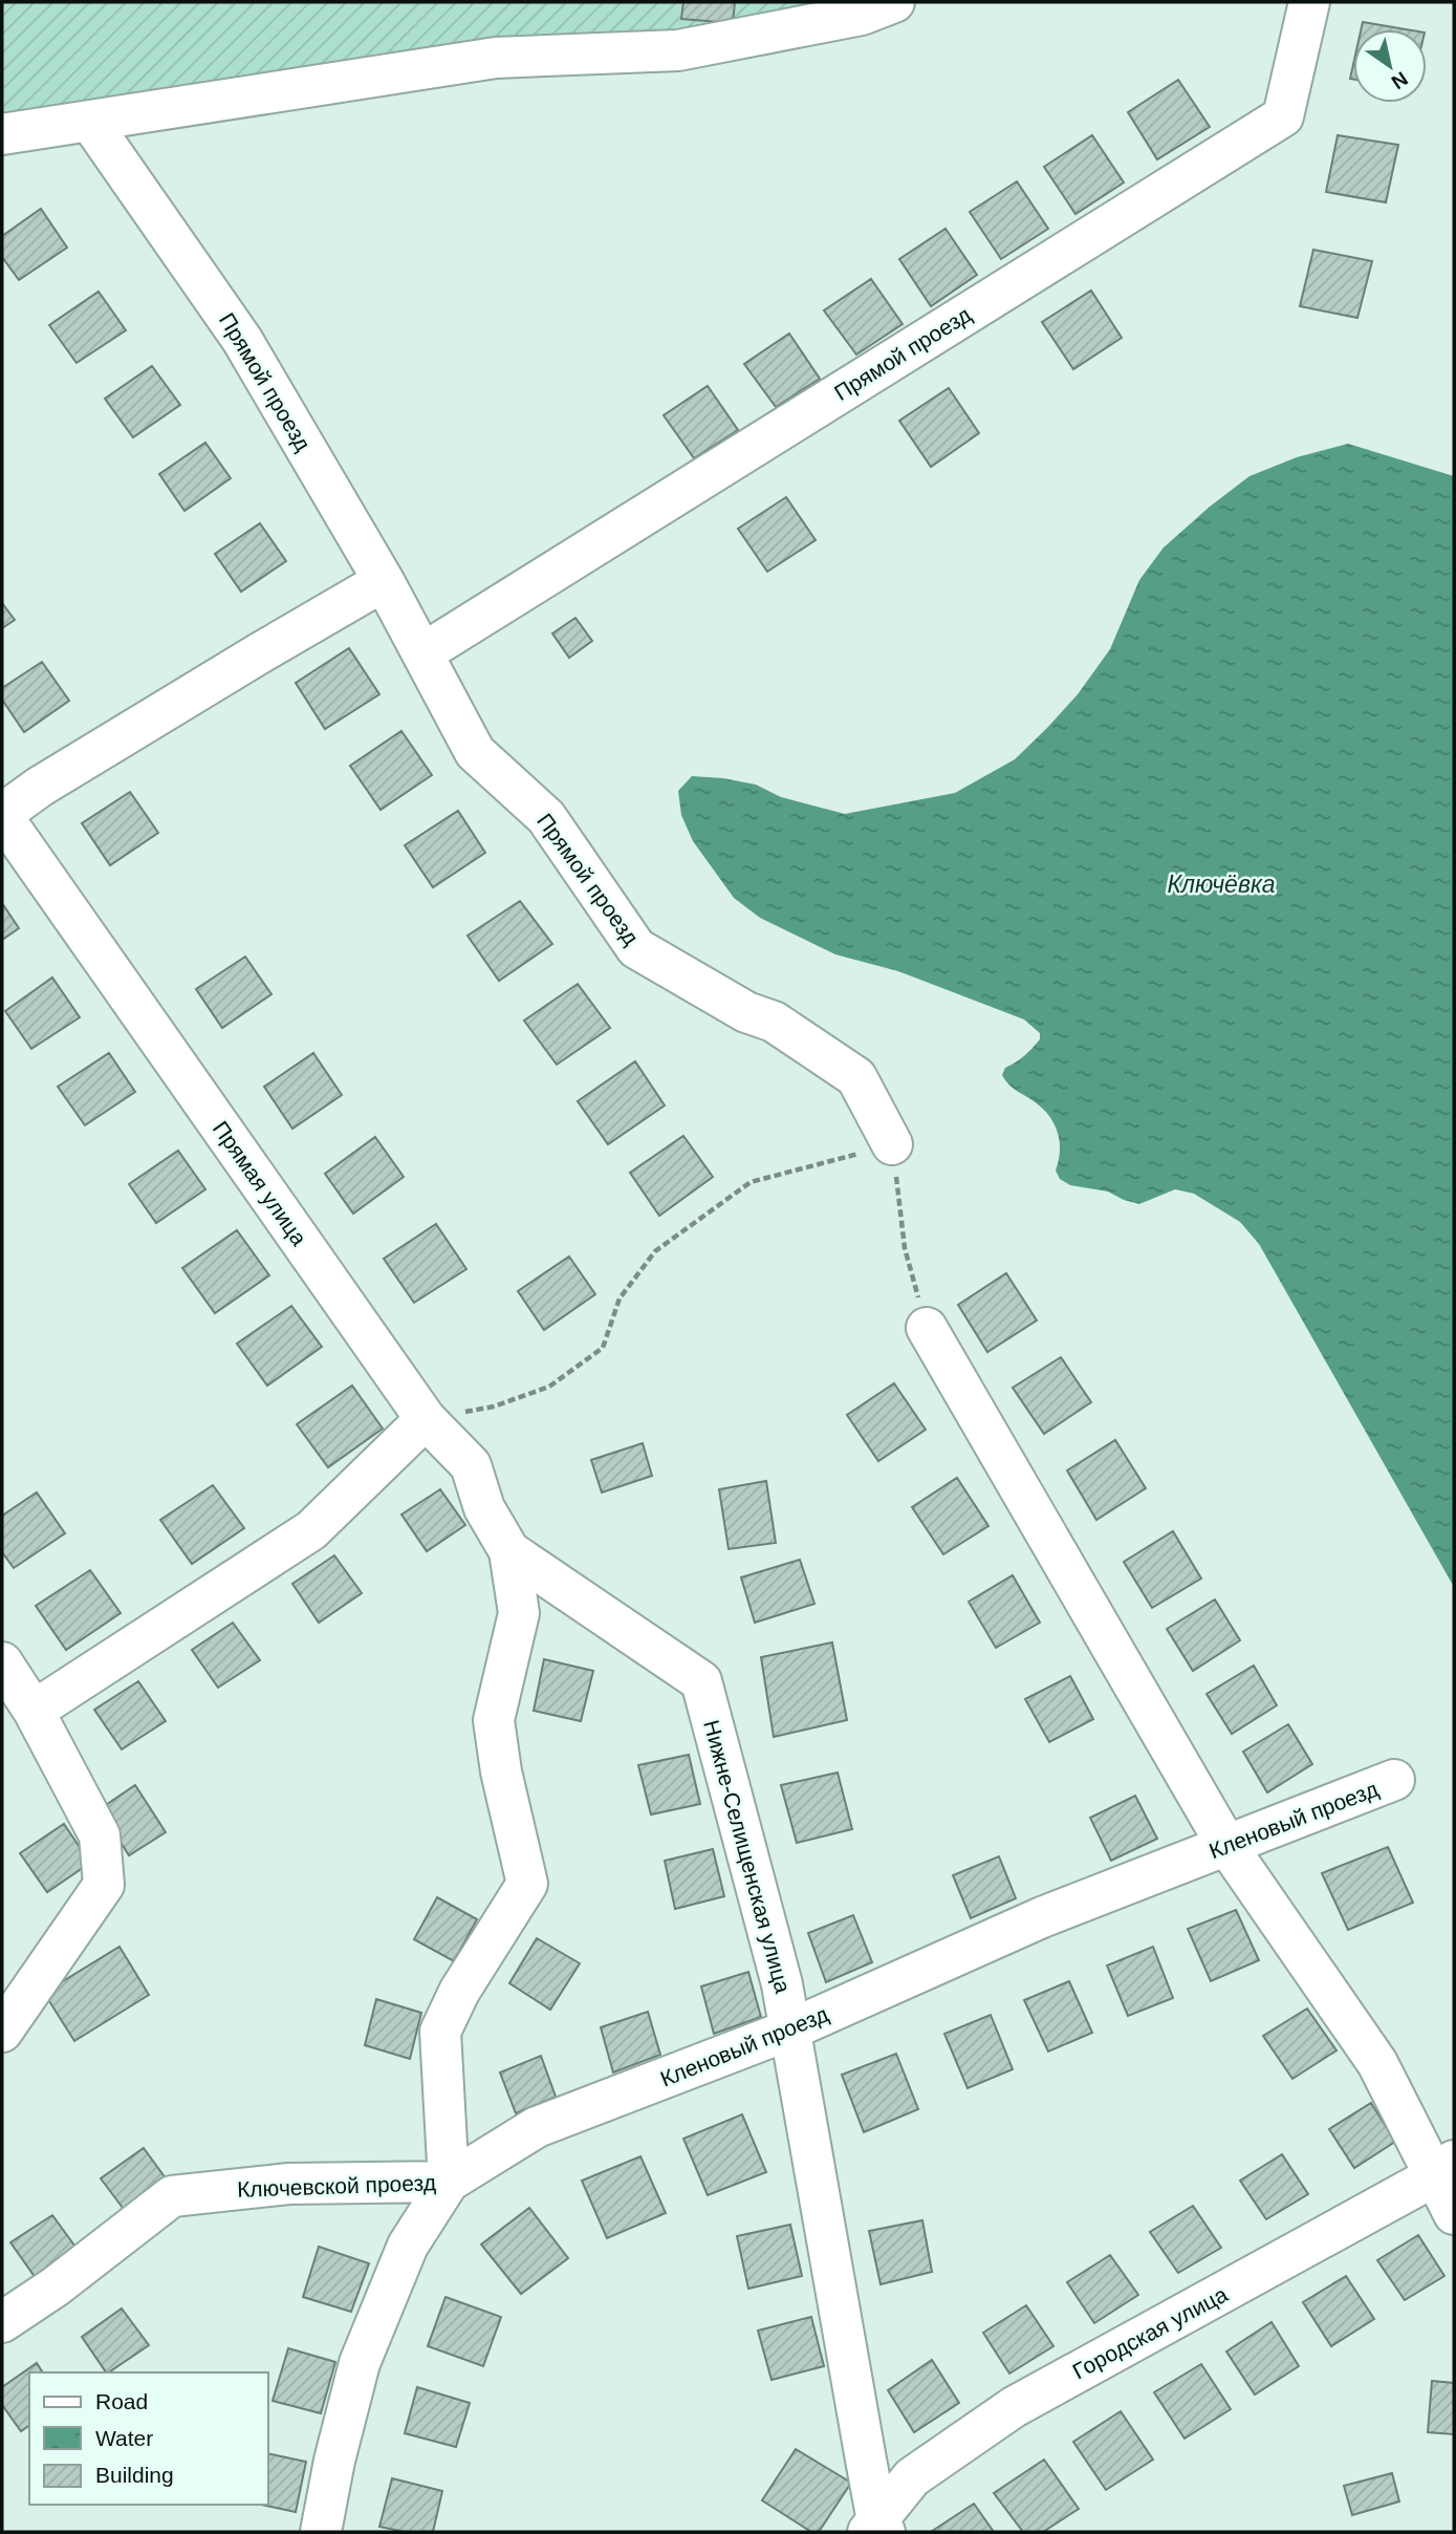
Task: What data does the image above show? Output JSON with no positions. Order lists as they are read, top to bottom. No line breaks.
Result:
{"streets":{"street":["Прямой проезд","Прямая улица","Кленовый проезд","Нижне-Селищенская улица","Ключевской проезд","Городская улица"]},"crossings":[["Прямая улица","Нижне-Селищенская улица"],["Прямая улица","Ключевской проезд"],["Кленовый проезд","Нижне-Селищенская улица"],["Кленовый проезд","Ключевской проезд"],["Нижне-Селищенская улица","Ключевской проезд"],["Нижне-Селищенская улица","Городская улица"]],"water":["Ключёвка"],"legend":["Road","Water","Building"],"north":"bottom right"}
